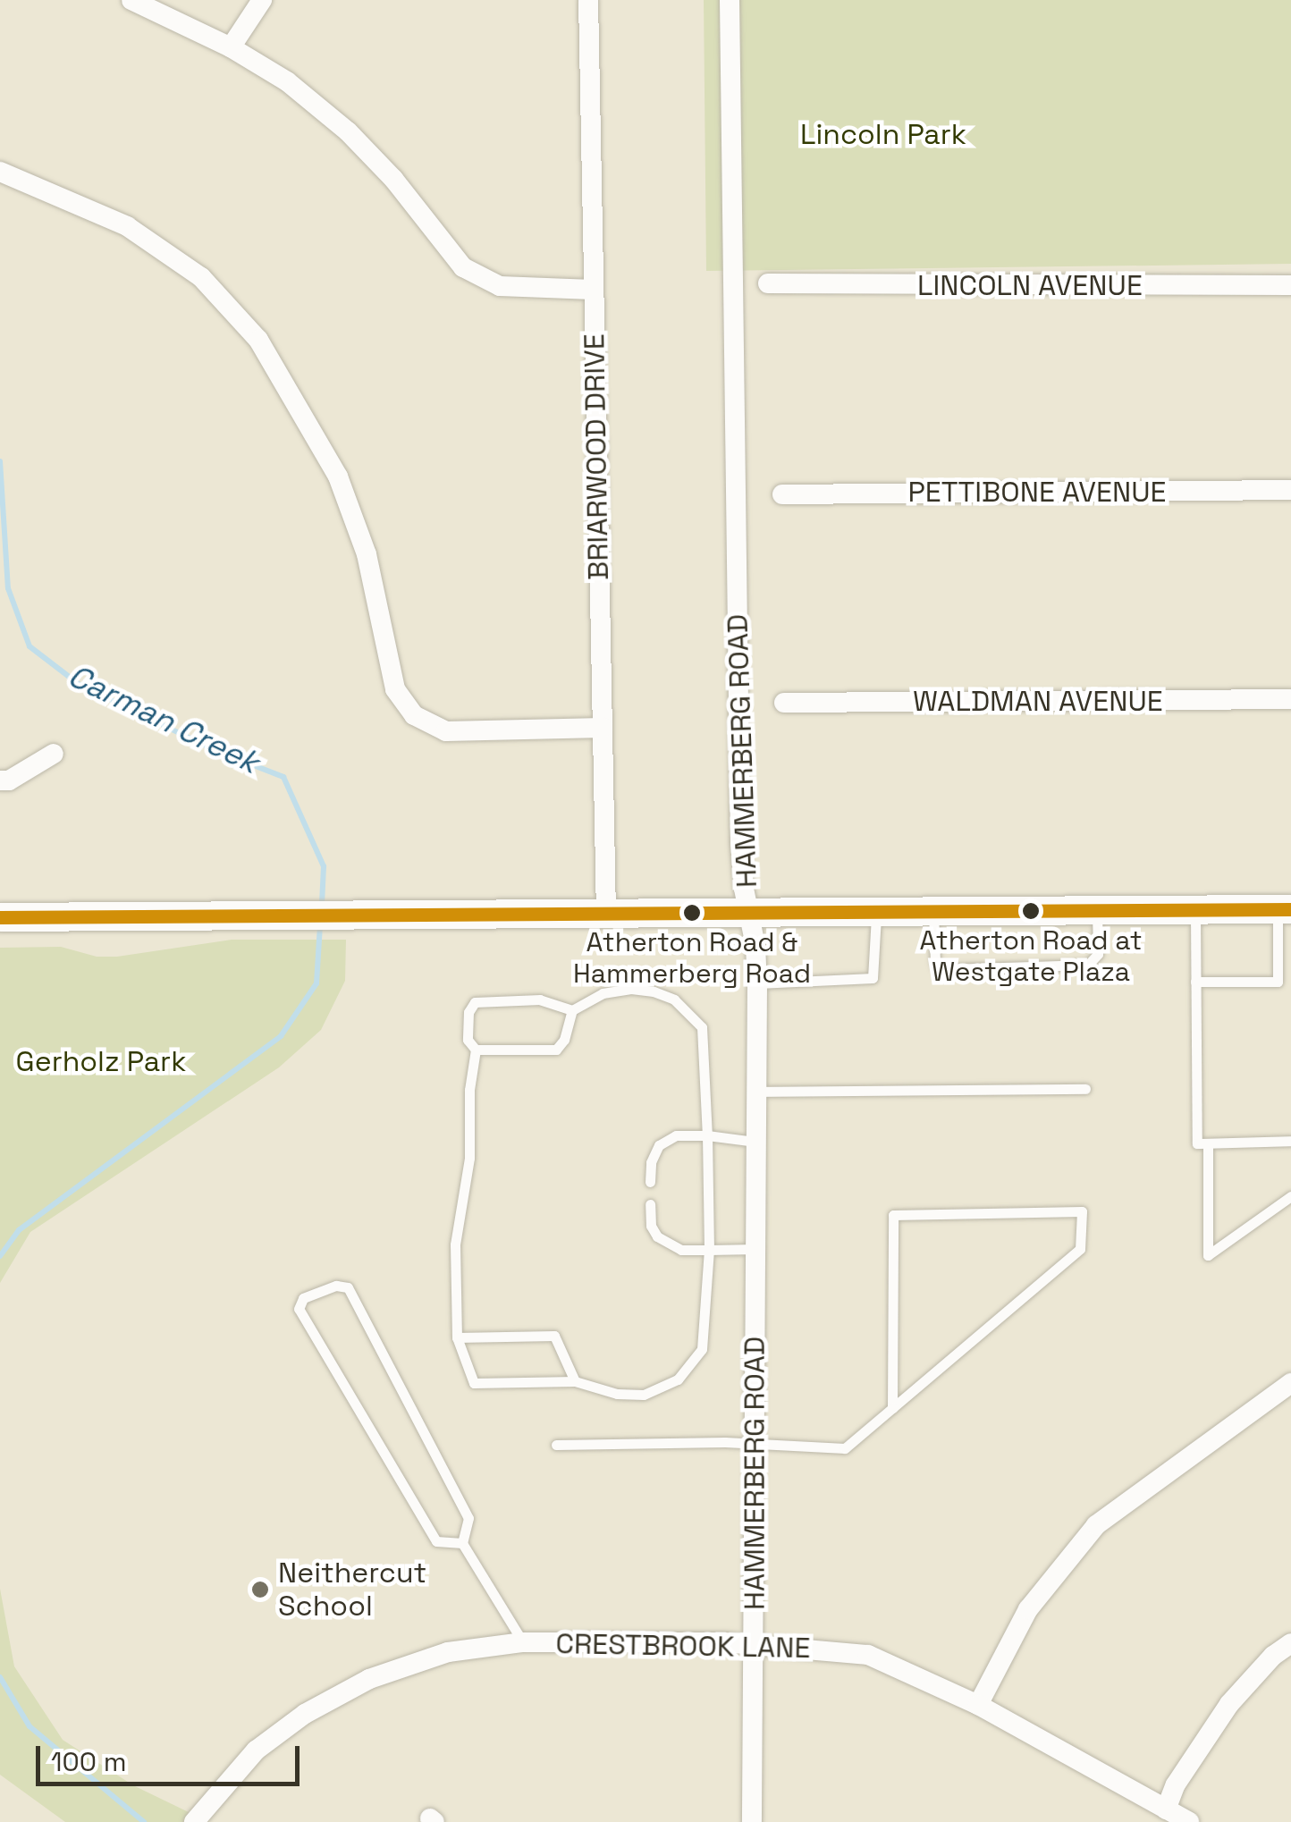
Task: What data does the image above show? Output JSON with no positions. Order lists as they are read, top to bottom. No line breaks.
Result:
{"streets":{"street":["LINCOLN AVENUE","BRIARWOOD DRIVE","PETTIBONE AVENUE","WALDMAN AVENUE","HAMMERBERG ROAD","CRESTBROOK LANE"]},"crossings":[["HAMMERBERG ROAD","CRESTBROOK LANE"]],"water":["Carman Creek"],"parks":["Lincoln Park","Gerholz Park"],"places":["Atherton Road at Westgate Plaza","Atherton Road & Hammerberg Road","Neithercut School"],"scale_bar":"100 m"}
